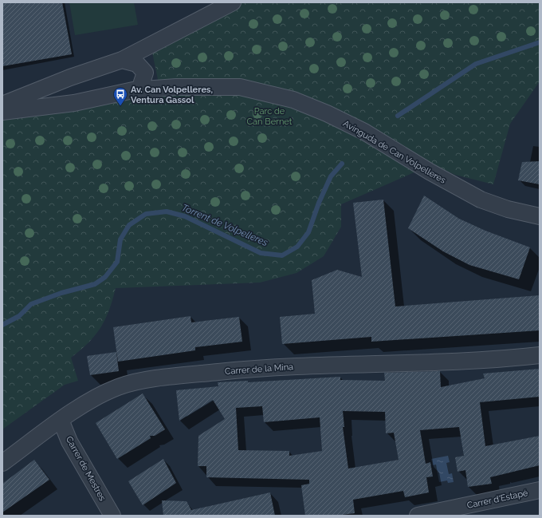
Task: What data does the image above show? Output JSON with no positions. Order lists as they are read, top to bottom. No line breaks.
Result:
{"streets":{"street":["Avinguda de Can Volpelleres","Carrer de la Mina","Carrer de Mestres","Carrer d'Estapé"]},"crossings":[["Carrer de la Mina","Carrer de Mestres"]],"water":["Torrent de Volpelleres"],"parks":["Parc de Can Bernet"],"places":{"bus stop":["Av. Can Volpelleres, Ventura Gassol"]}}
